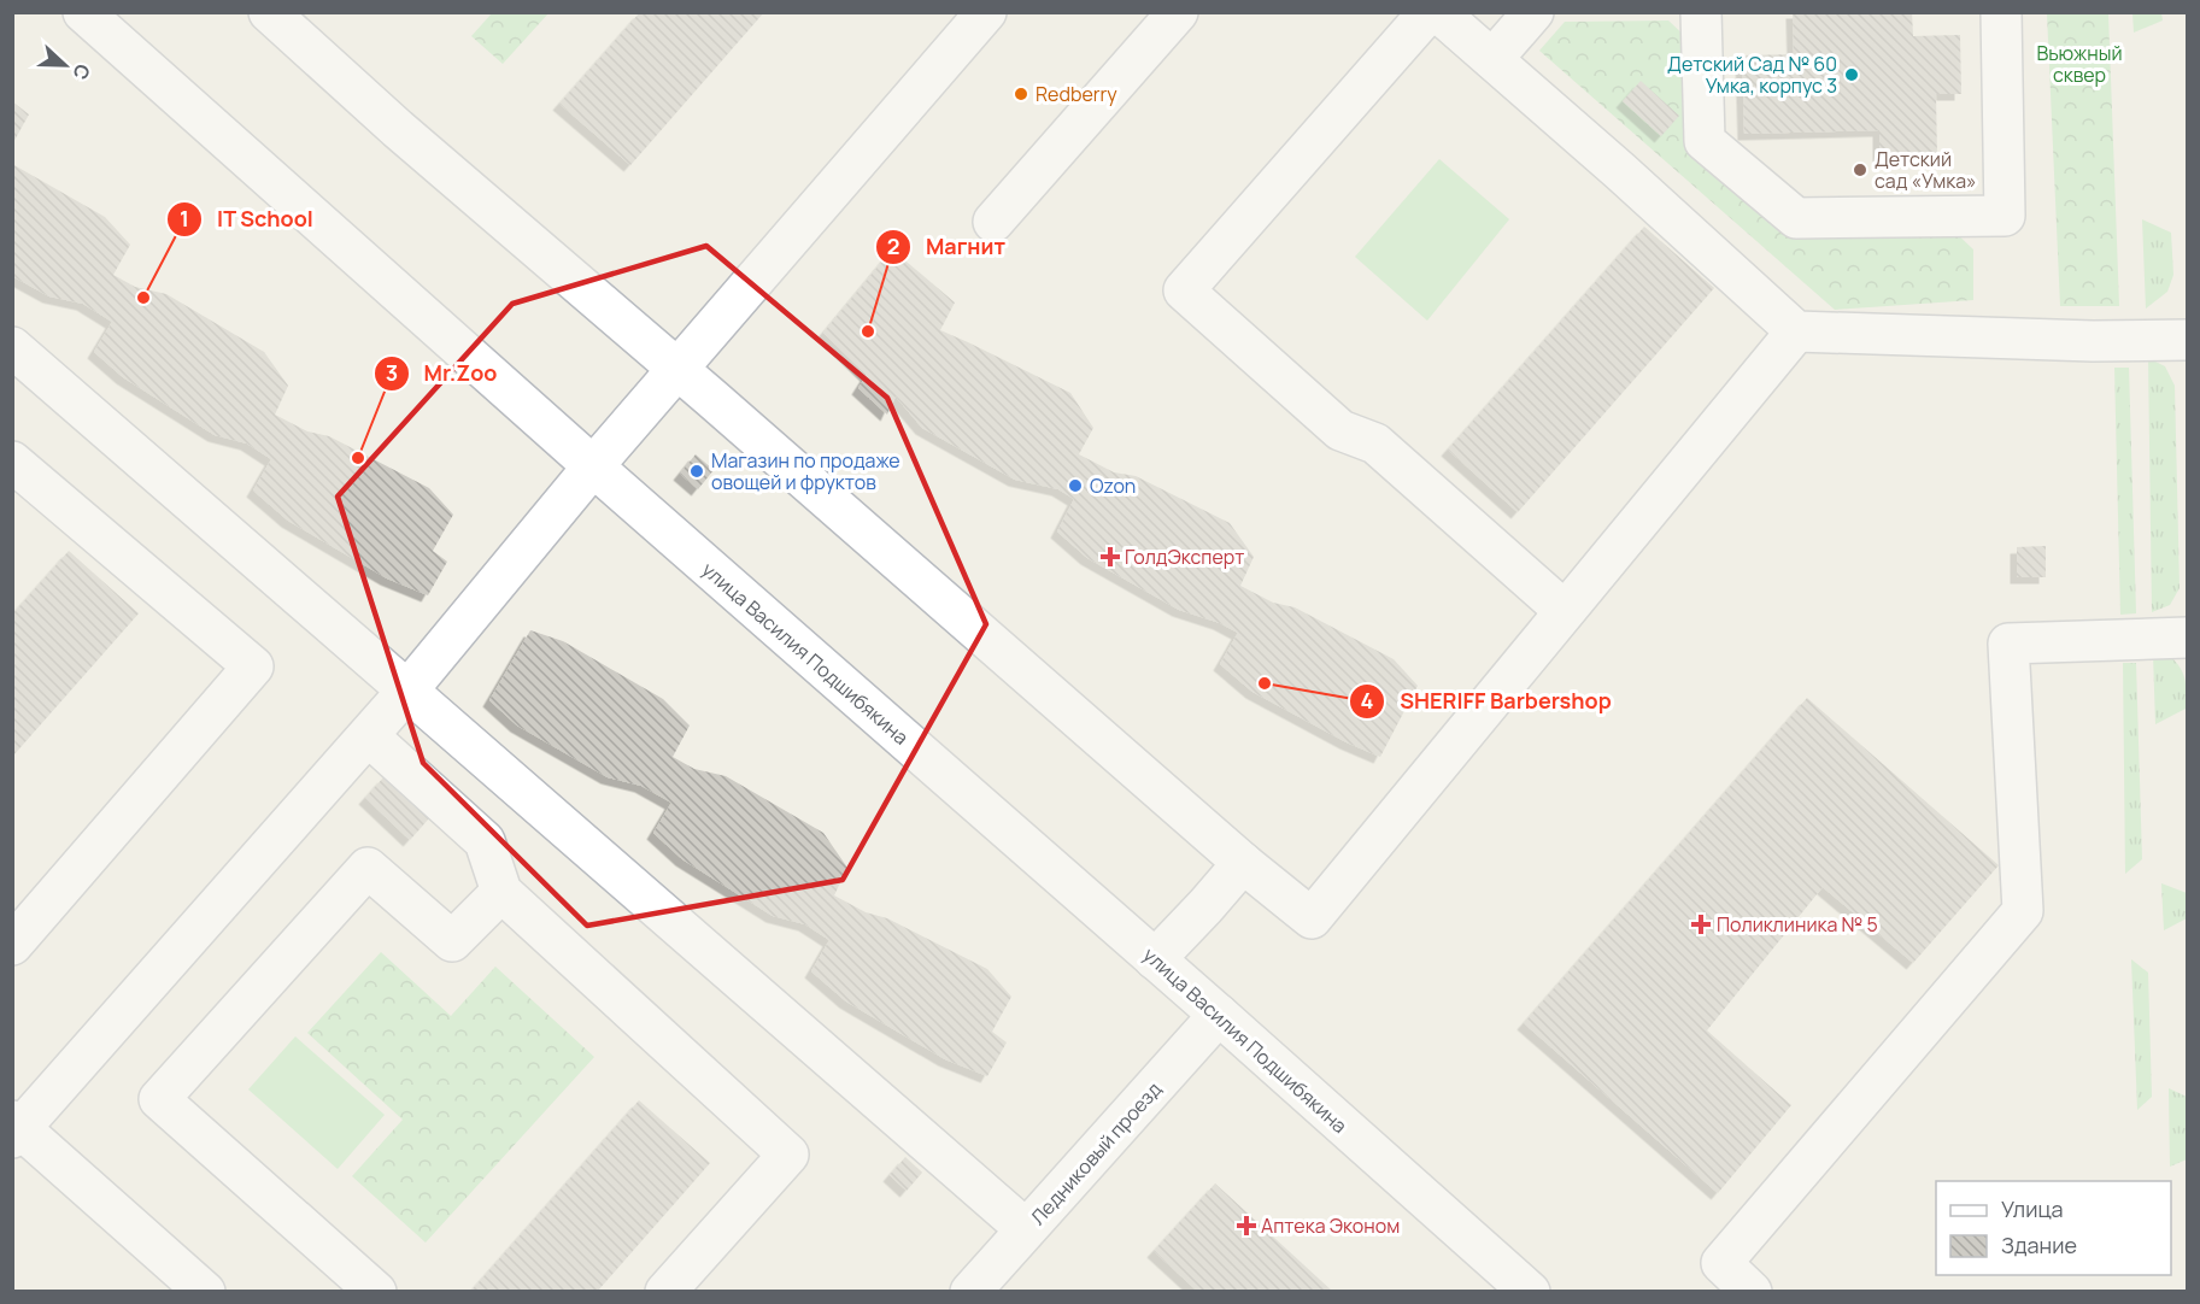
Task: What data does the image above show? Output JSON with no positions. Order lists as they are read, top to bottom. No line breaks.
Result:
{"streets":{"street":["улица Василия Подшибякина","Ледниковый проезд"]},"crossings":[["улица Василия Подшибякина","Ледниковый проезд"]],"parks":["Вьюжный сквер"],"places":{"other":["Детский Сад № 60 Умка, корпус 3","Redberry","Детский сад «Умка»","IT School","Магнит","Mr.Zoo","Магазин по продаже овощей и фруктов","Ozon","SHERIFF Barbershop"],"health":["ГолдЭксперт","Поликлиника № 5","Аптека Эконом"]},"legend":["Улица","Здание"],"north":"right"}
